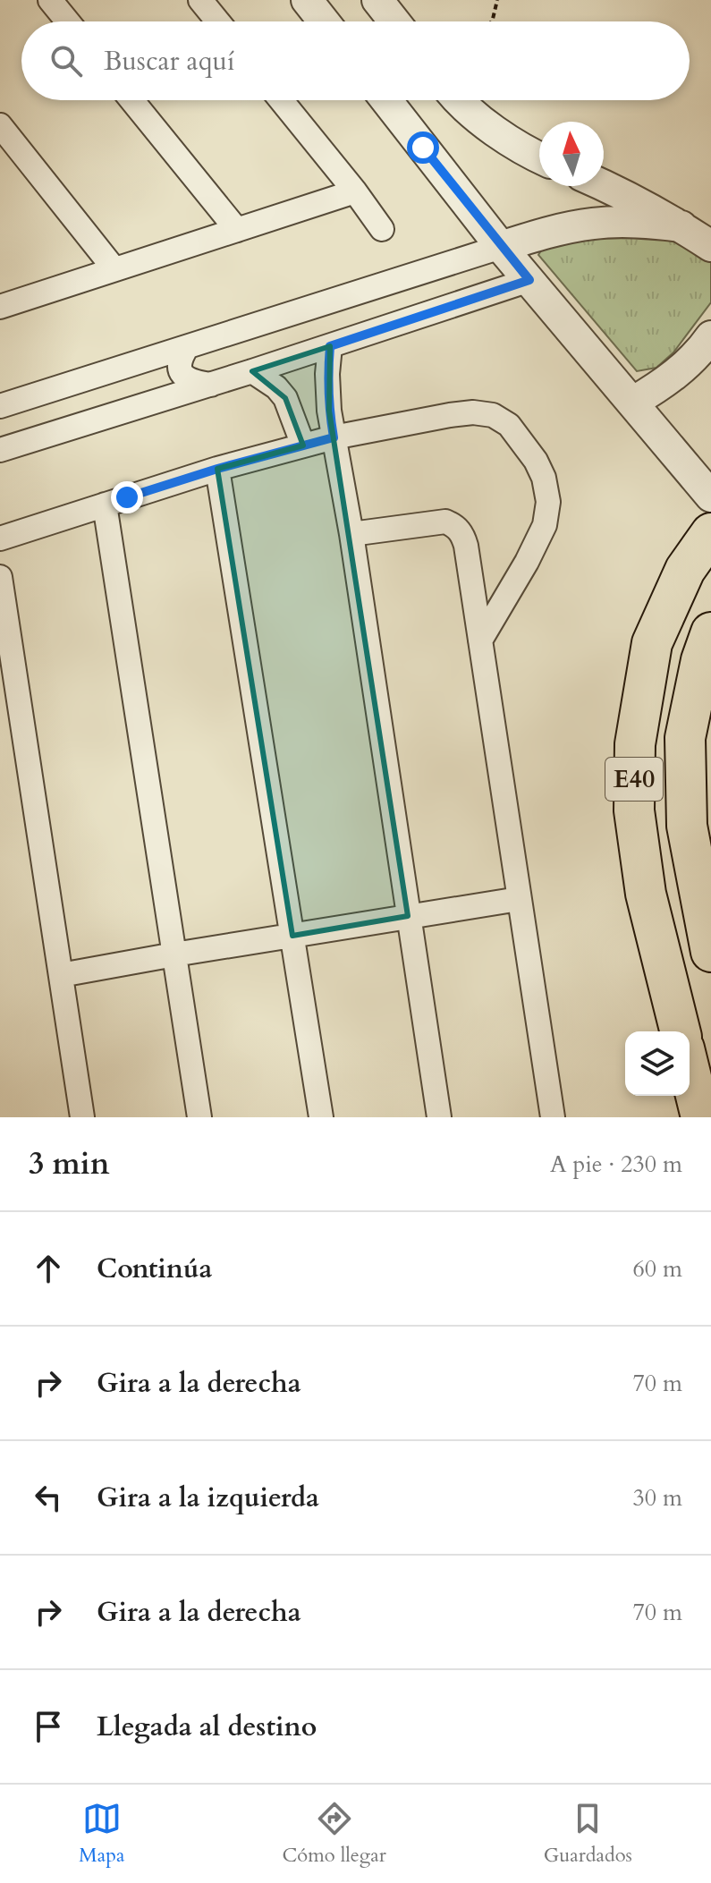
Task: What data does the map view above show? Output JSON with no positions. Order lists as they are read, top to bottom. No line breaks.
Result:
{"streets":{"highway":["E40"]},"north":"top","page":{"search":"Buscar aquí","heading":["3 min","A pie · 230 m"],"list":[["Continúa","60 m"],["Gira a la derecha","70 m"],["Gira a la izquierda","30 m"],["Gira a la derecha","70 m"],"Llegada al destino"],"nav":["Mapa","Cómo llegar","Guardados"]}}
